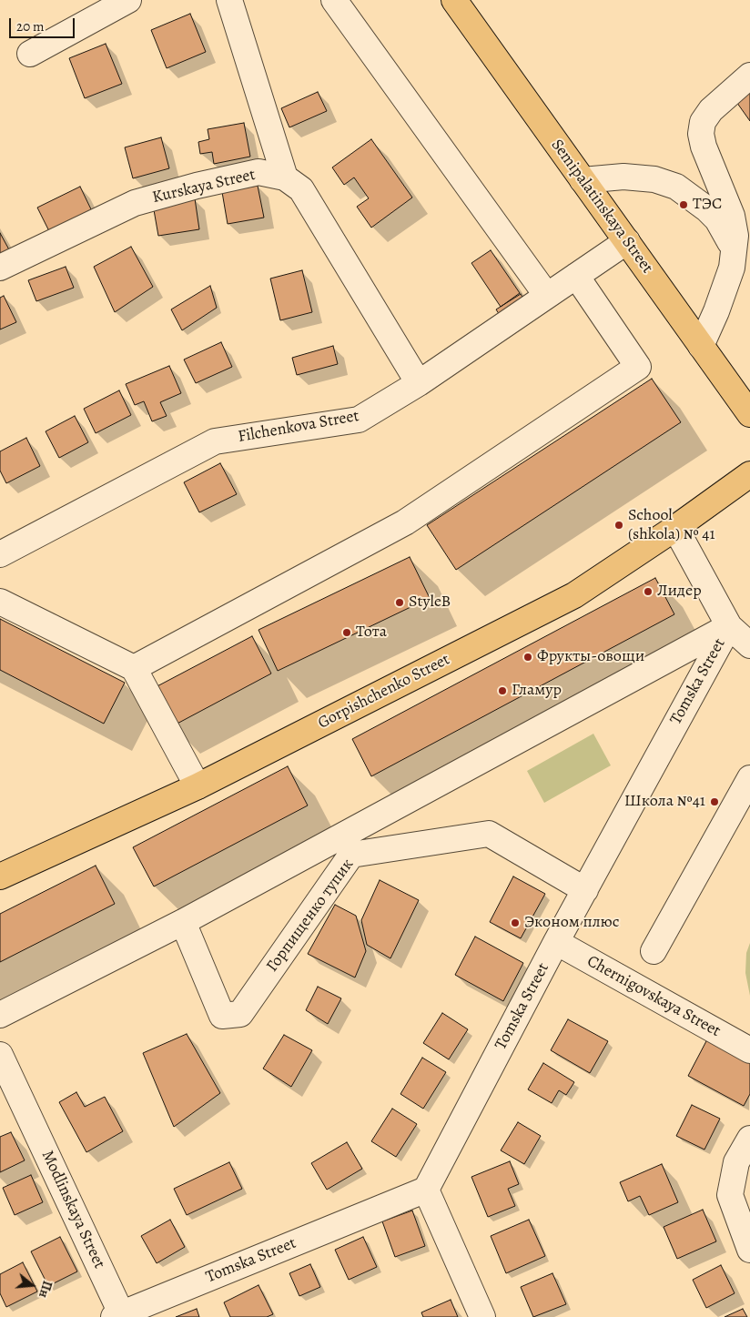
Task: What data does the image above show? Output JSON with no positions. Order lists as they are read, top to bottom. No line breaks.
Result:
{"streets":{"main road":["Semipalatinskaya Street","Gorpishchenko Street"],"street":["Kurskaya Street","Filchenkova Street","Tomska Street","Горпищенко тупик","Chernigovskaya Street","Modlinskaya Street"]},"crossings":[["Kurskaya Street","Filchenkova Street"],["Semipalatinskaya Street","Filchenkova Street"],["Tomska Street","Gorpishchenko Street"],["Tomska Street","Горпищенко тупик"],["Tomska Street","Chernigovskaya Street"],["Tomska Street","Modlinskaya Street"]],"places":["ТЭС","School (shkola) № 41","Лидер","StyleB","Тота","Фрукты-овощи","Гламур","Школа №41","Эконом плюс"],"scale_bar":"20 m","north":"right"}
